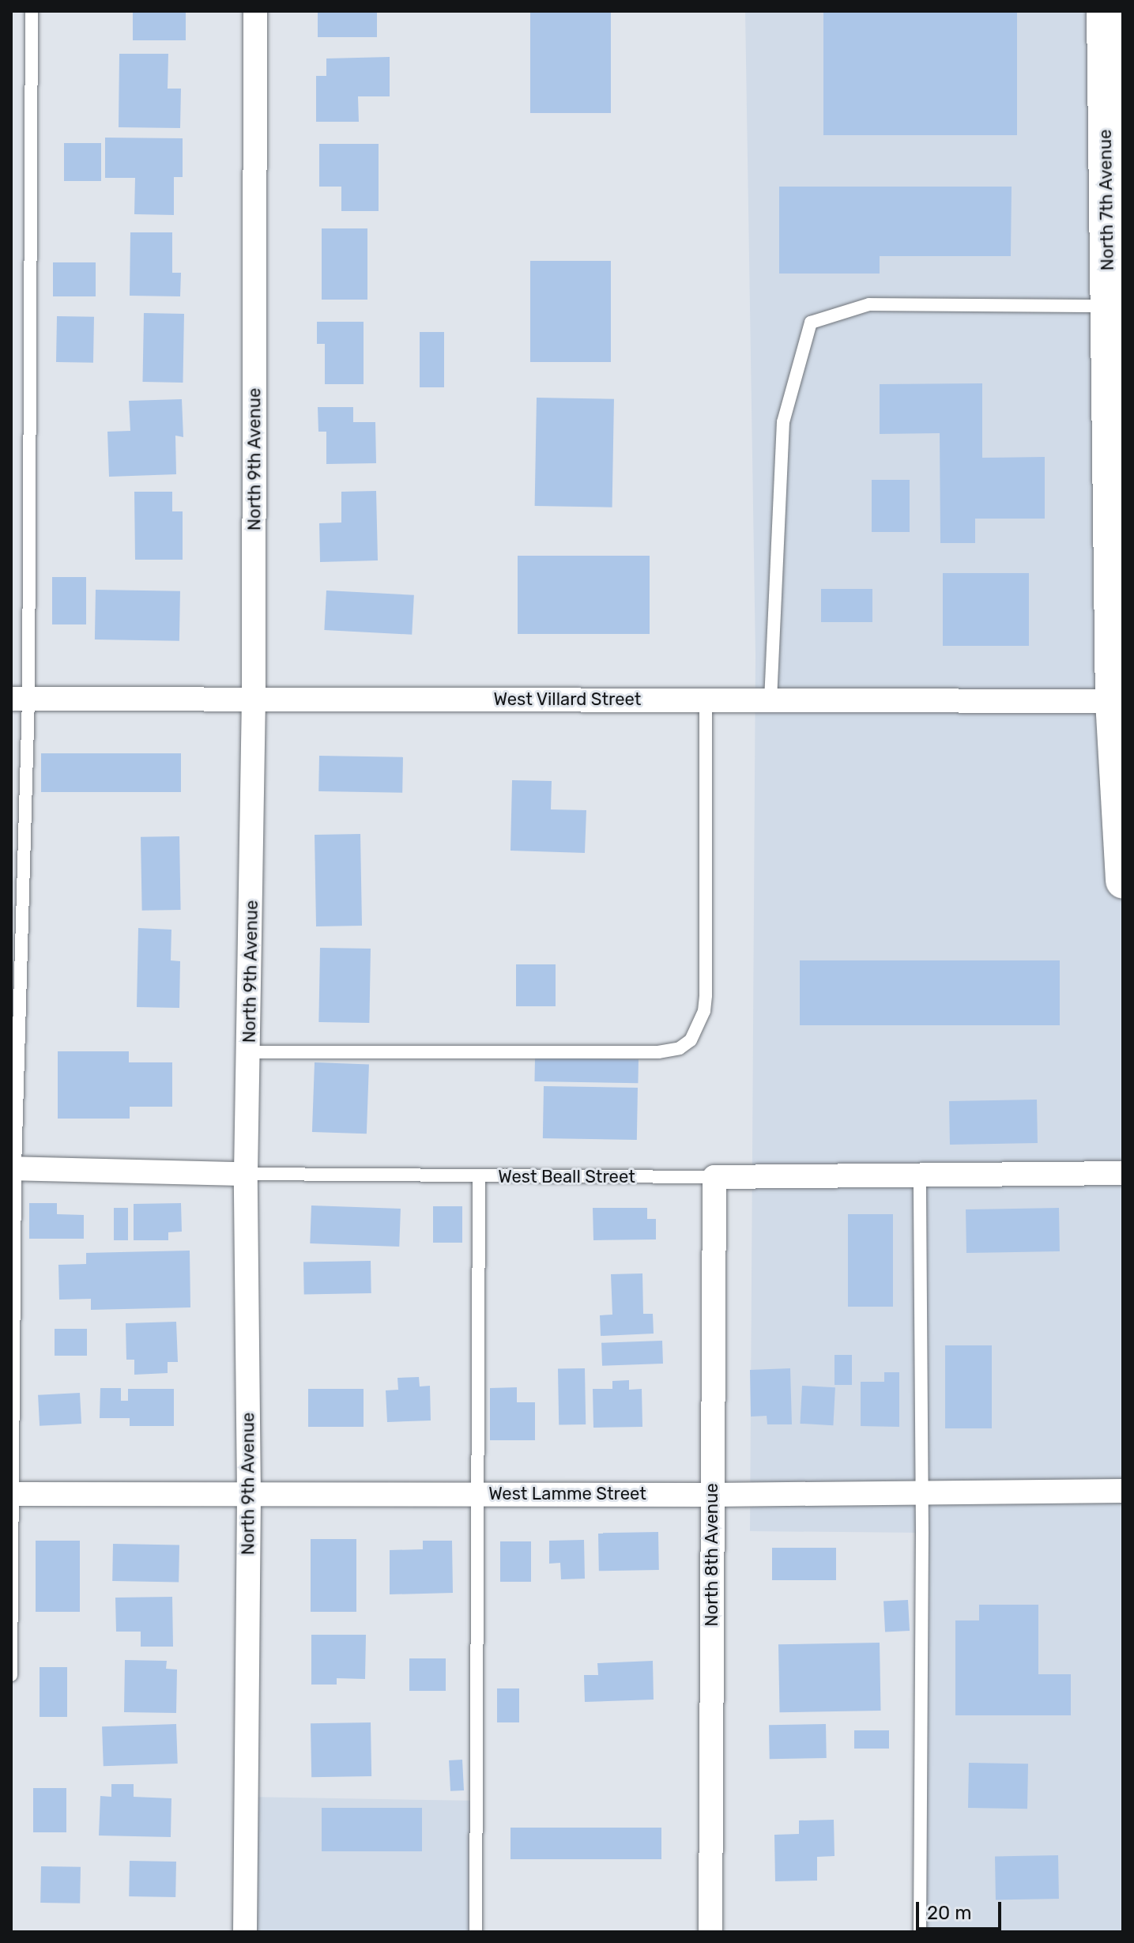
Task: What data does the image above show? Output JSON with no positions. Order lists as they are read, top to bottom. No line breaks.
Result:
{"streets":{"main road":["North 7th Avenue"],"street":["North 9th Avenue","West Villard Street","West Beall Street","West Lamme Street","North 8th Avenue"]},"crossings":[["North 7th Avenue","West Villard Street"],["North 9th Avenue","West Villard Street"],["North 9th Avenue","West Beall Street"],["North 9th Avenue","West Lamme Street"],["West Beall Street","North 8th Avenue"],["West Lamme Street","North 8th Avenue"]],"scale_bar":"20 m"}
